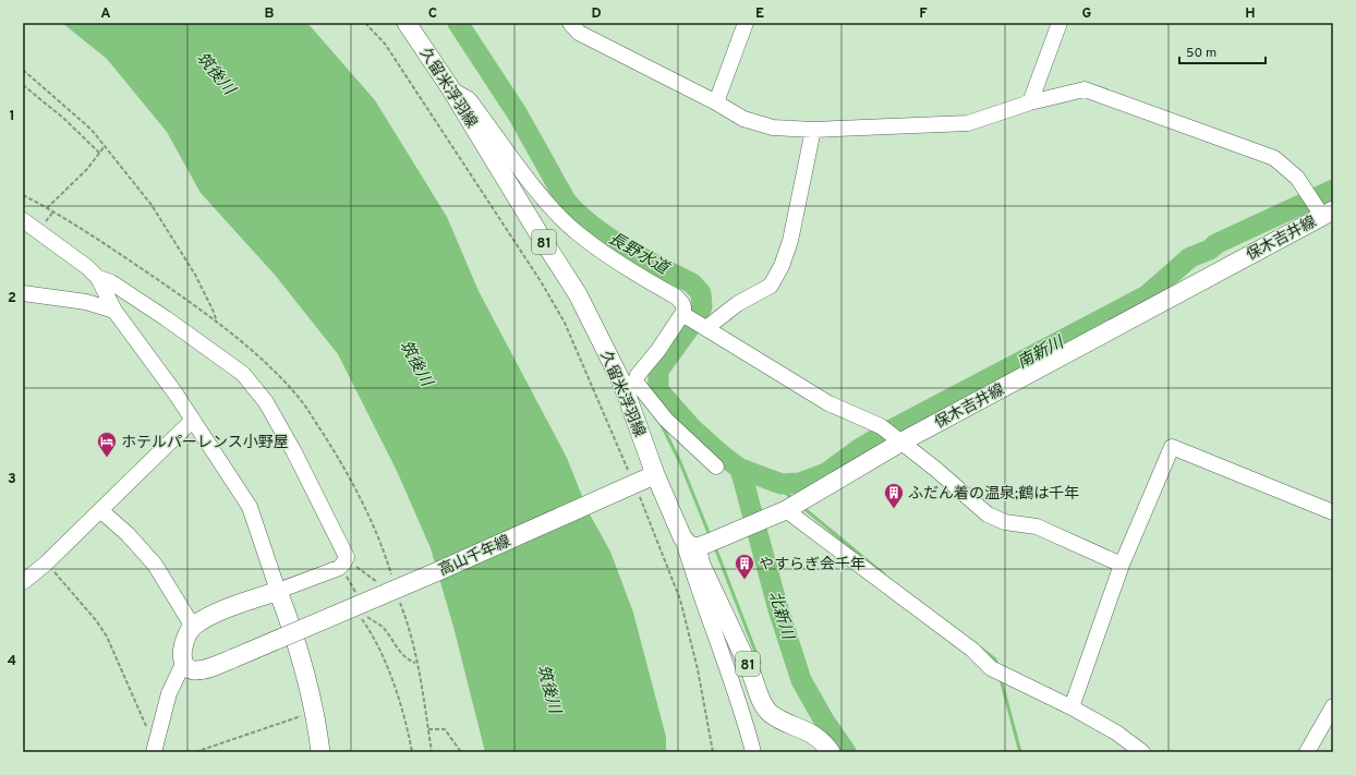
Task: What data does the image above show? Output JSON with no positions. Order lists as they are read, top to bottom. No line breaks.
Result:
{"streets":{"main road":["久留米浮羽線","保木吉井線","81","高山千年線"]},"crossings":[["久留米浮羽線","保木吉井線"],["久留米浮羽線","高山千年線"]],"water":["筑後川","長野水道","南新川","北新川"],"places":{"hotel":["ホテルパーレンス小野屋"],"building":["ふだん着の温泉;鶴は千年","やすらぎ会千年"]},"scale_bar":"50 m","grid":{"columns":["A","B","C","D","E","F","G","H"],"rows":["1","2","3","4"]}}
